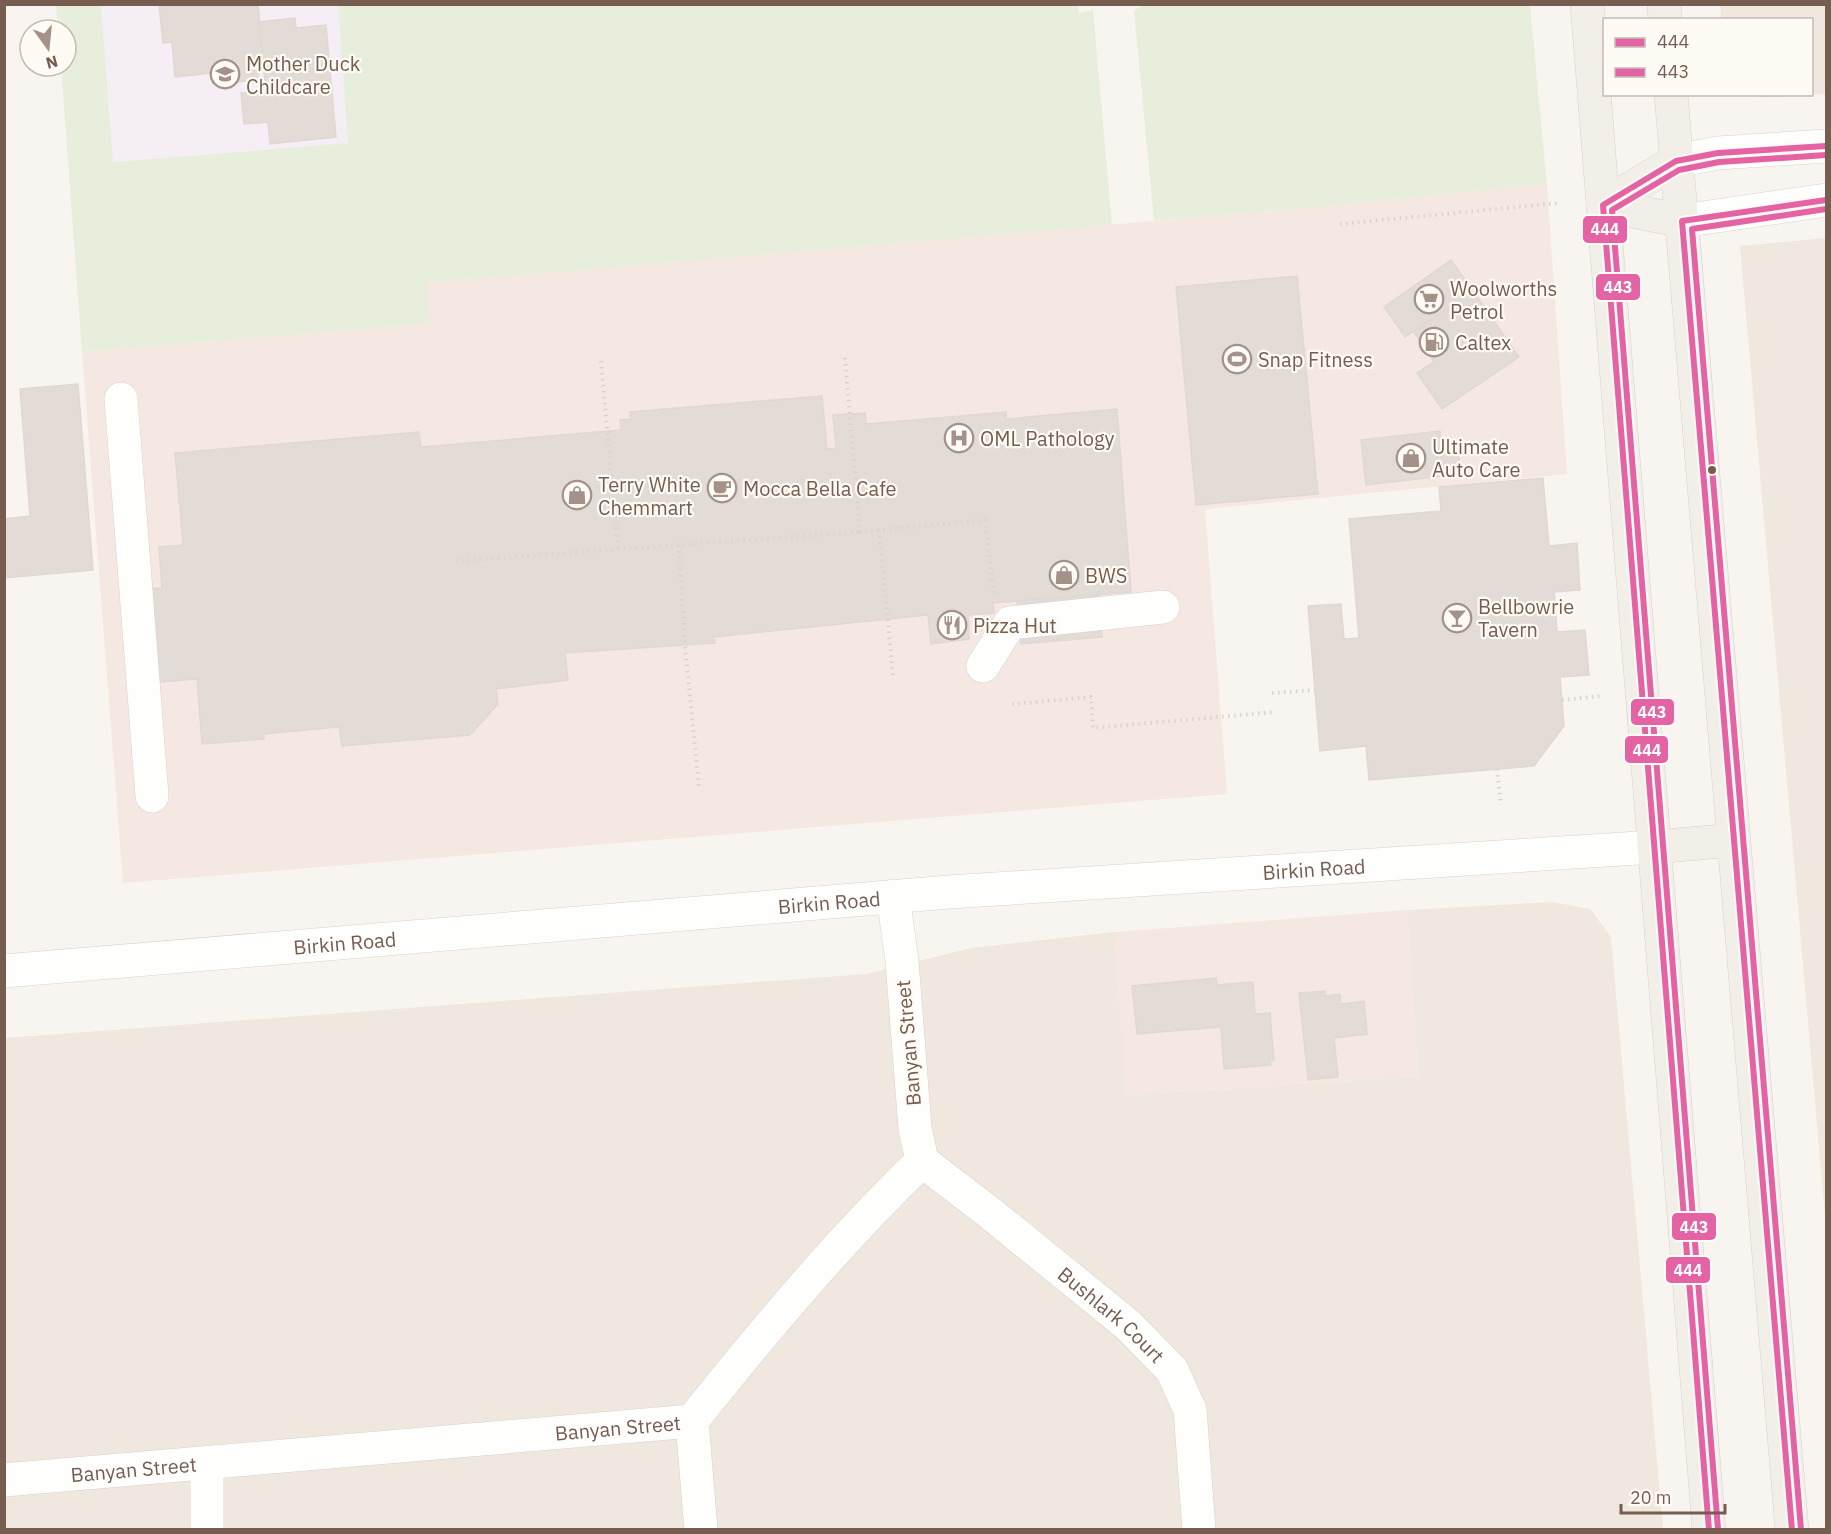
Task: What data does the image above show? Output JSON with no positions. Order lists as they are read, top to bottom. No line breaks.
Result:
{"streets":{"street":["Birkin Road","Banyan Street","Bushlark Court"]},"crossings":[["Birkin Road","Banyan Street"],["Banyan Street","Bushlark Court"]],"places":{"school or university":["Mother Duck Childcare"],"supermarket":["Woolworths Petrol"],"fuel station":["Caltex"],"sports":["Snap Fitness"],"hospital":["OML Pathology"],"shop":["Ultimate Auto Care","Terry White Chemmart","BWS"],"cafe":["Mocca Bella Cafe"],"bar":["Bellbowrie Tavern"],"restaurant":["Pizza Hut"]},"lines":["transit line 444","transit line 443"],"legend":["444","443"],"scale_bar":"20 m","north":"bottom"}
